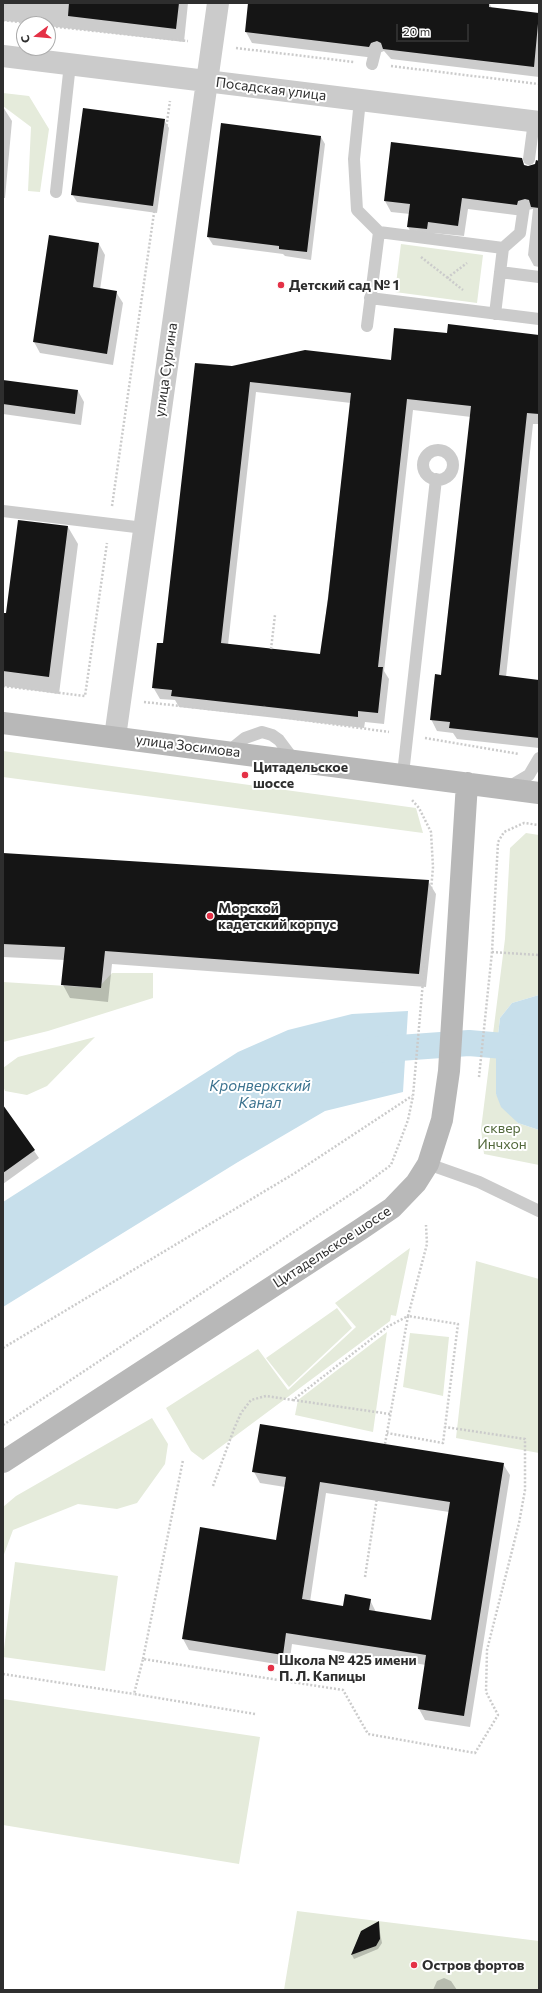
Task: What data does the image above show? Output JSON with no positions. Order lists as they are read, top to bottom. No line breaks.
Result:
{"streets":{"street":["Посадская улица","улица Сургина","улица Зосимова","Цитадельское шоссе"]},"crossings":[["Посадская улица","улица Сургина"],["улица Сургина","улица Зосимова"],["улица Зосимова","Цитадельское шоссе"]],"water":["Кронверкский Канал"],"parks":["сквер Инчхон"],"places":["Детский сад № 1","Цитадельское шоссе","Морской кадетский корпус","Школа № 425 имени П. Л. Капицы","Остров фортов"],"scale_bar":"20 m","north":"left"}
